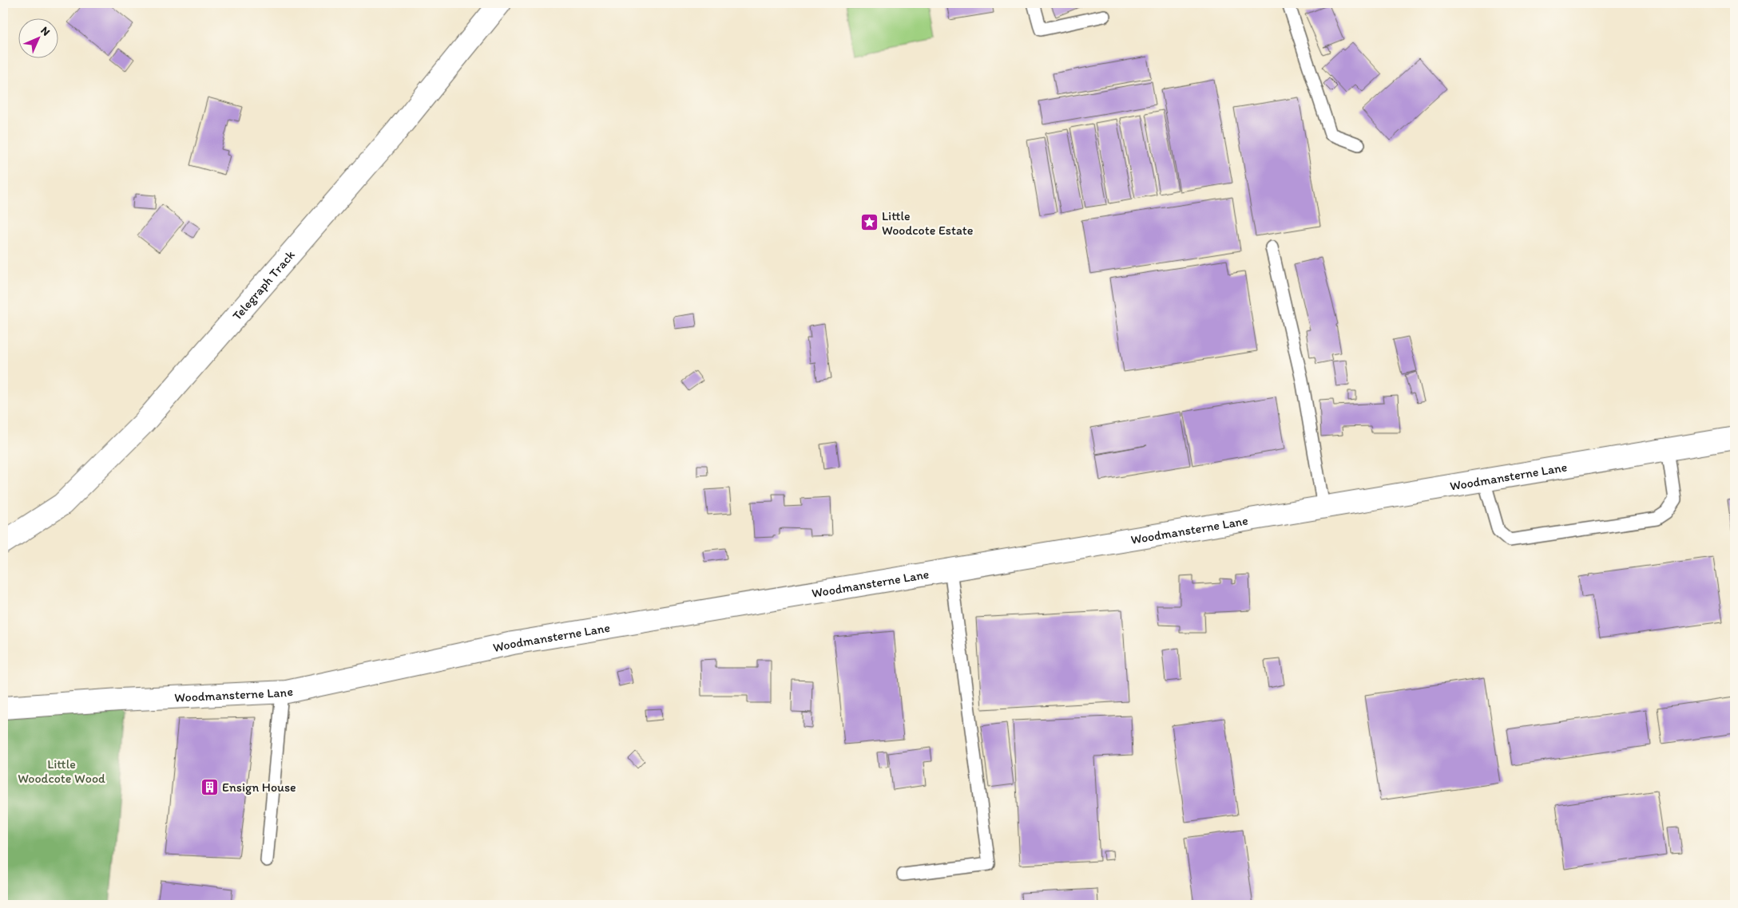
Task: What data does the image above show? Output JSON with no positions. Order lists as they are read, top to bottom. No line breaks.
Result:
{"streets":{"street":["Telegraph Track","Woodmansterne Lane"]},"parks":["Little Woodcote Wood"],"places":{"place":["Little Woodcote Estate"],"building":["Ensign House"]},"north":"top right"}
